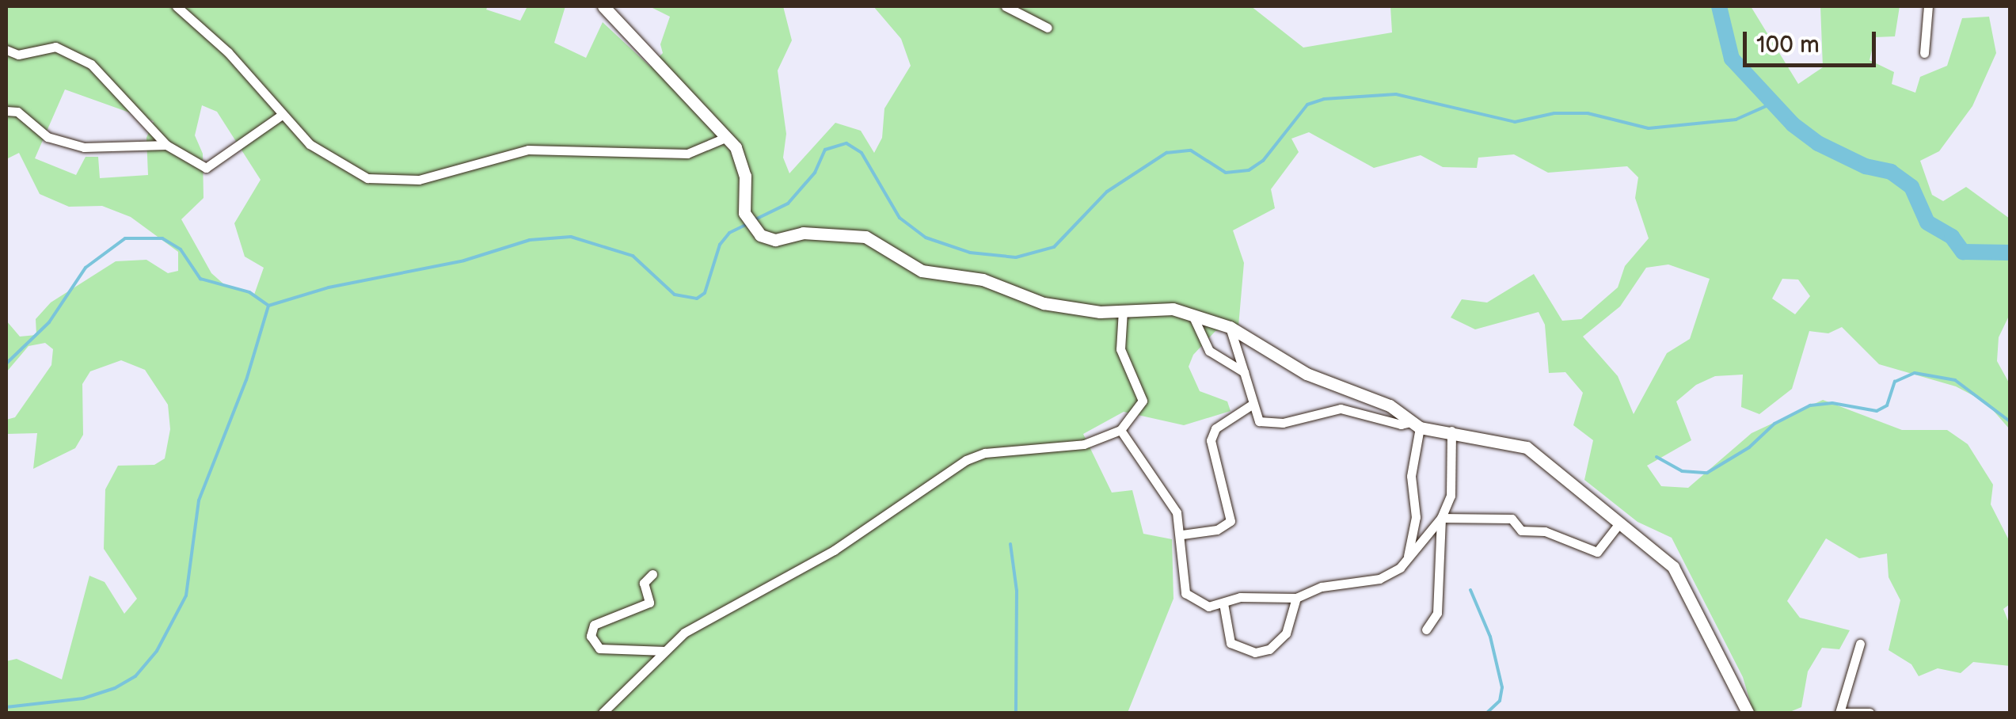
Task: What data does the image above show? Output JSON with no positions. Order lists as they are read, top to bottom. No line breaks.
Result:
{"scale_bar":"100 m"}
